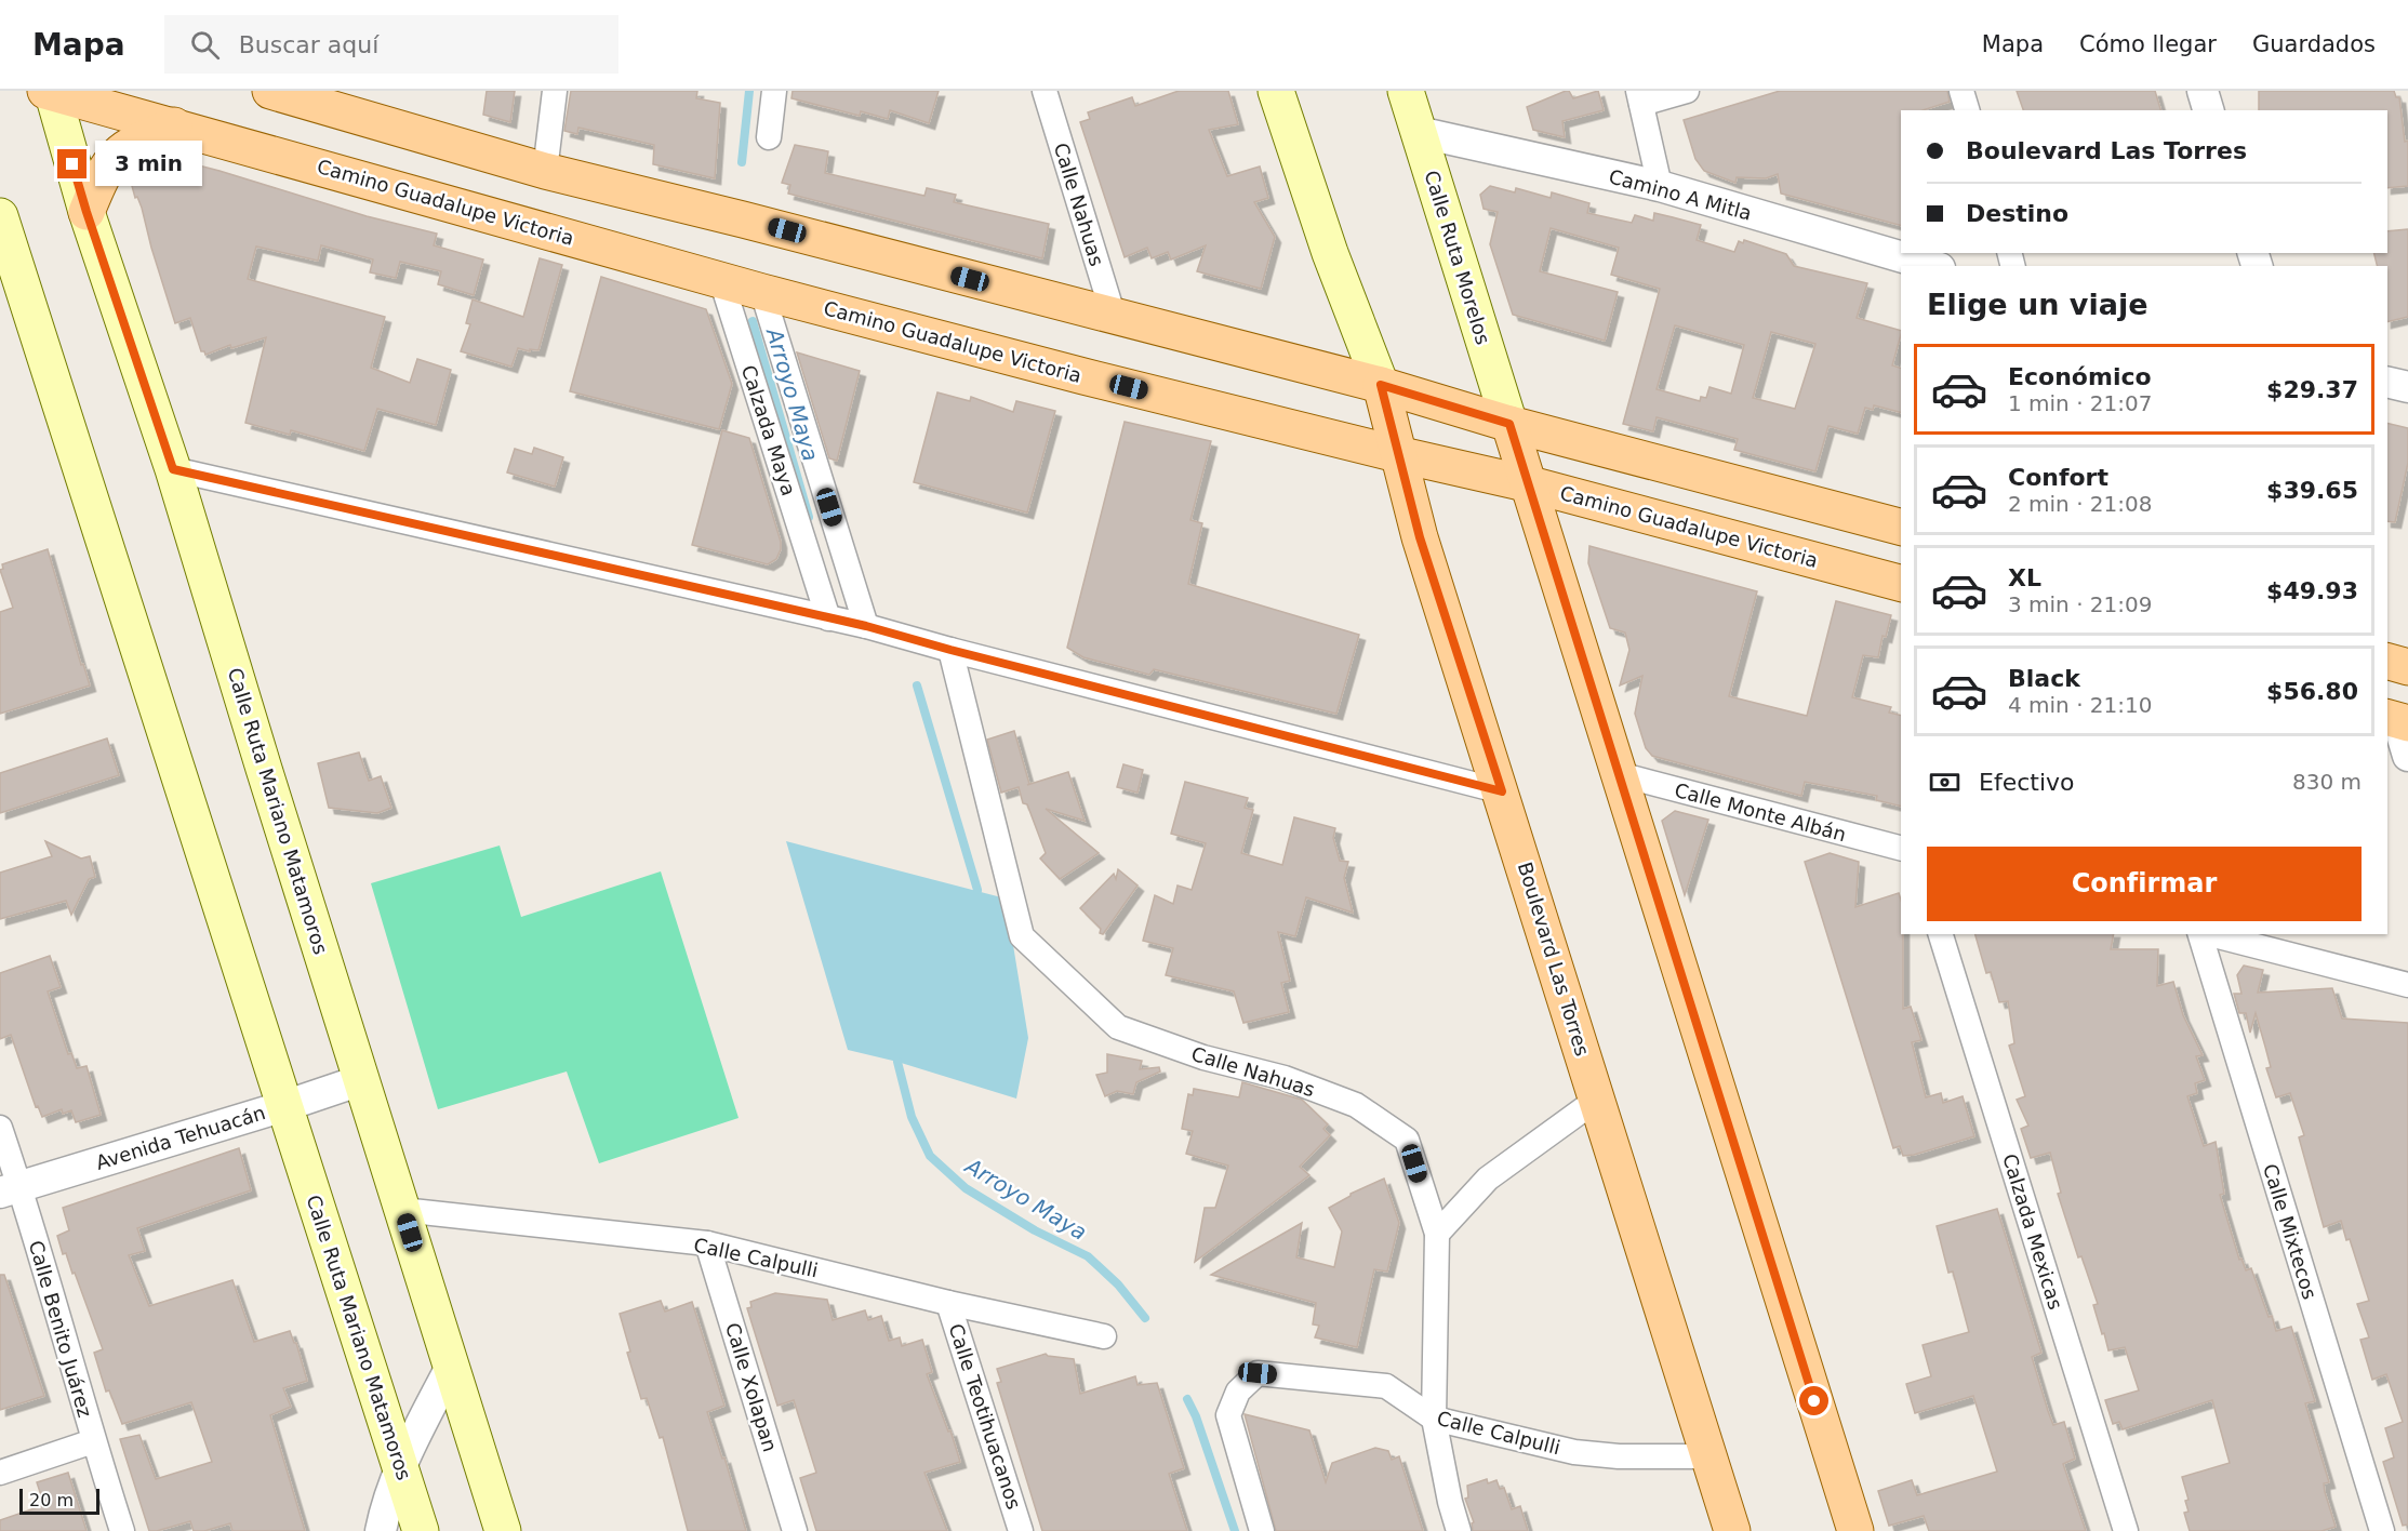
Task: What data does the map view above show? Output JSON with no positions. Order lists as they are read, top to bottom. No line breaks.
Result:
{"streets":{"main road":["Camino Guadalupe Victoria","Calle Ruta Morelos","Calle Ruta Mariano Matamoros","Boulevard Las Torres"],"street":["Camino A Mitla","Calle Nahuas","Calzada Maya","Calle Monte Albán","Avenida Tehuacán","Calzada Mexicas","Calle Mixtecos","Calle Calpulli","Calle Benito Juárez","Calle Xolapan","Calle Teotihuacanos"]},"crossings":[["Camino A Mitla","Calle Ruta Morelos"],["Camino Guadalupe Victoria","Calzada Maya"],["Camino Guadalupe Victoria","Calle Ruta Mariano Matamoros"],["Camino Guadalupe Victoria","Boulevard Las Torres"],["Calle Nahuas","Calle Calpulli"],["Calle Ruta Mariano Matamoros","Avenida Tehuacán"],["Calle Ruta Mariano Matamoros","Calle Calpulli"],["Boulevard Las Torres","Calle Calpulli"],["Avenida Tehuacán","Calle Benito Juárez"],["Calle Calpulli","Calle Xolapan"],["Calle Calpulli","Calle Teotihuacanos"]],"water":["Arroyo Maya"],"scale_bar":"20 m","page":{"header":"Mapa","search":"Buscar aquí","nav":["Mapa","Cómo llegar","Guardados"],"banner":["Boulevard Las Torres","Destino"],"bubble":"3 min","heading":"Elige un viaje","list":[{"name":"Económico","note":"1 min · 21:07","value":"$29.37"},{"name":"Confort","note":"2 min · 21:08","value":"$39.65"},{"name":"XL","note":"3 min · 21:09","value":"$49.93"},{"name":"Black","note":"4 min · 21:10","value":"$56.80"}],"pay":["Efectivo","830 m"],"buttons":"Confirmar","scale":"20 m"}}
